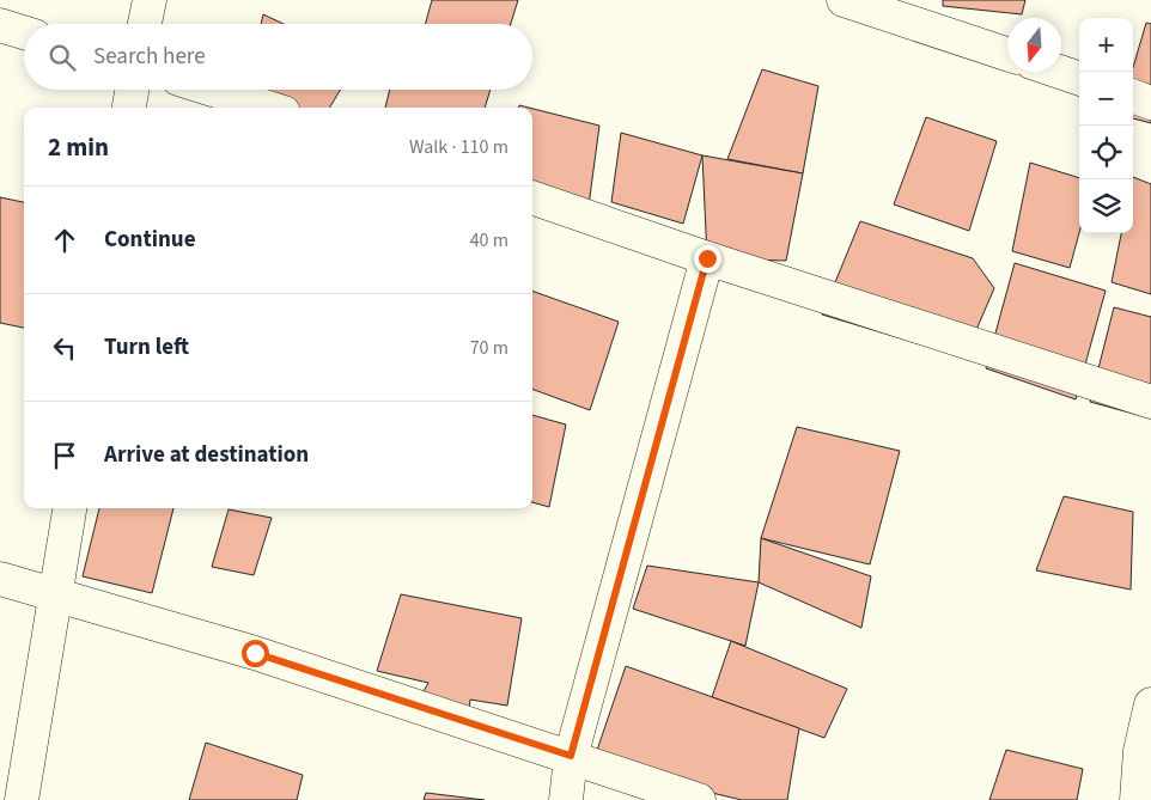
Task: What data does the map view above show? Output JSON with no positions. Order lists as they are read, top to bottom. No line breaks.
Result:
{"north":"bottom","page":{"map_buttons":["+","−"],"search":"Search here","heading":["2 min","Walk · 110 m"],"list":[["Continue","40 m"],["Turn left","70 m"],"Arrive at destination"]}}
